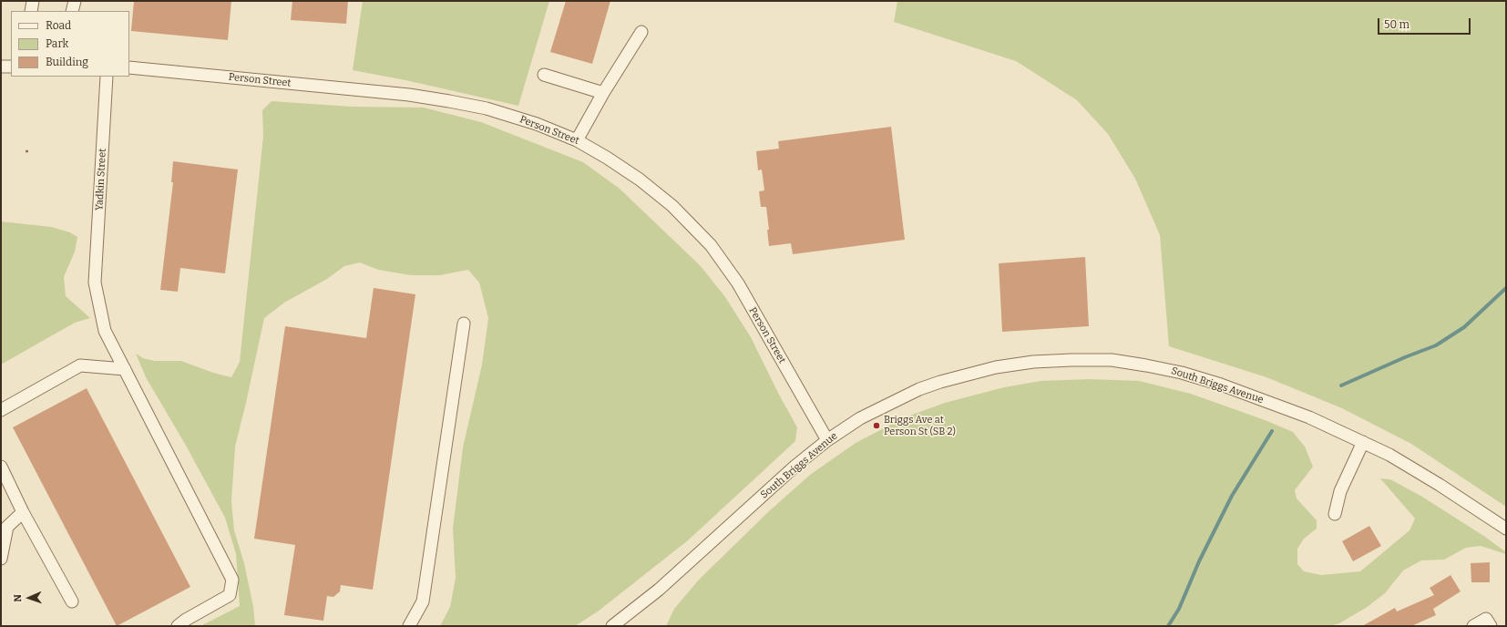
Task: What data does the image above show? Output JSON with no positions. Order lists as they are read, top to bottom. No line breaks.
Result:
{"streets":{"street":["Person Street","Yadkin Street","South Briggs Avenue"]},"crossings":[["Person Street","South Briggs Avenue"]],"places":["Briggs Ave at Person St (SB 2)"],"legend":["Road","Park","Building"],"scale_bar":"50 m","north":"left"}
